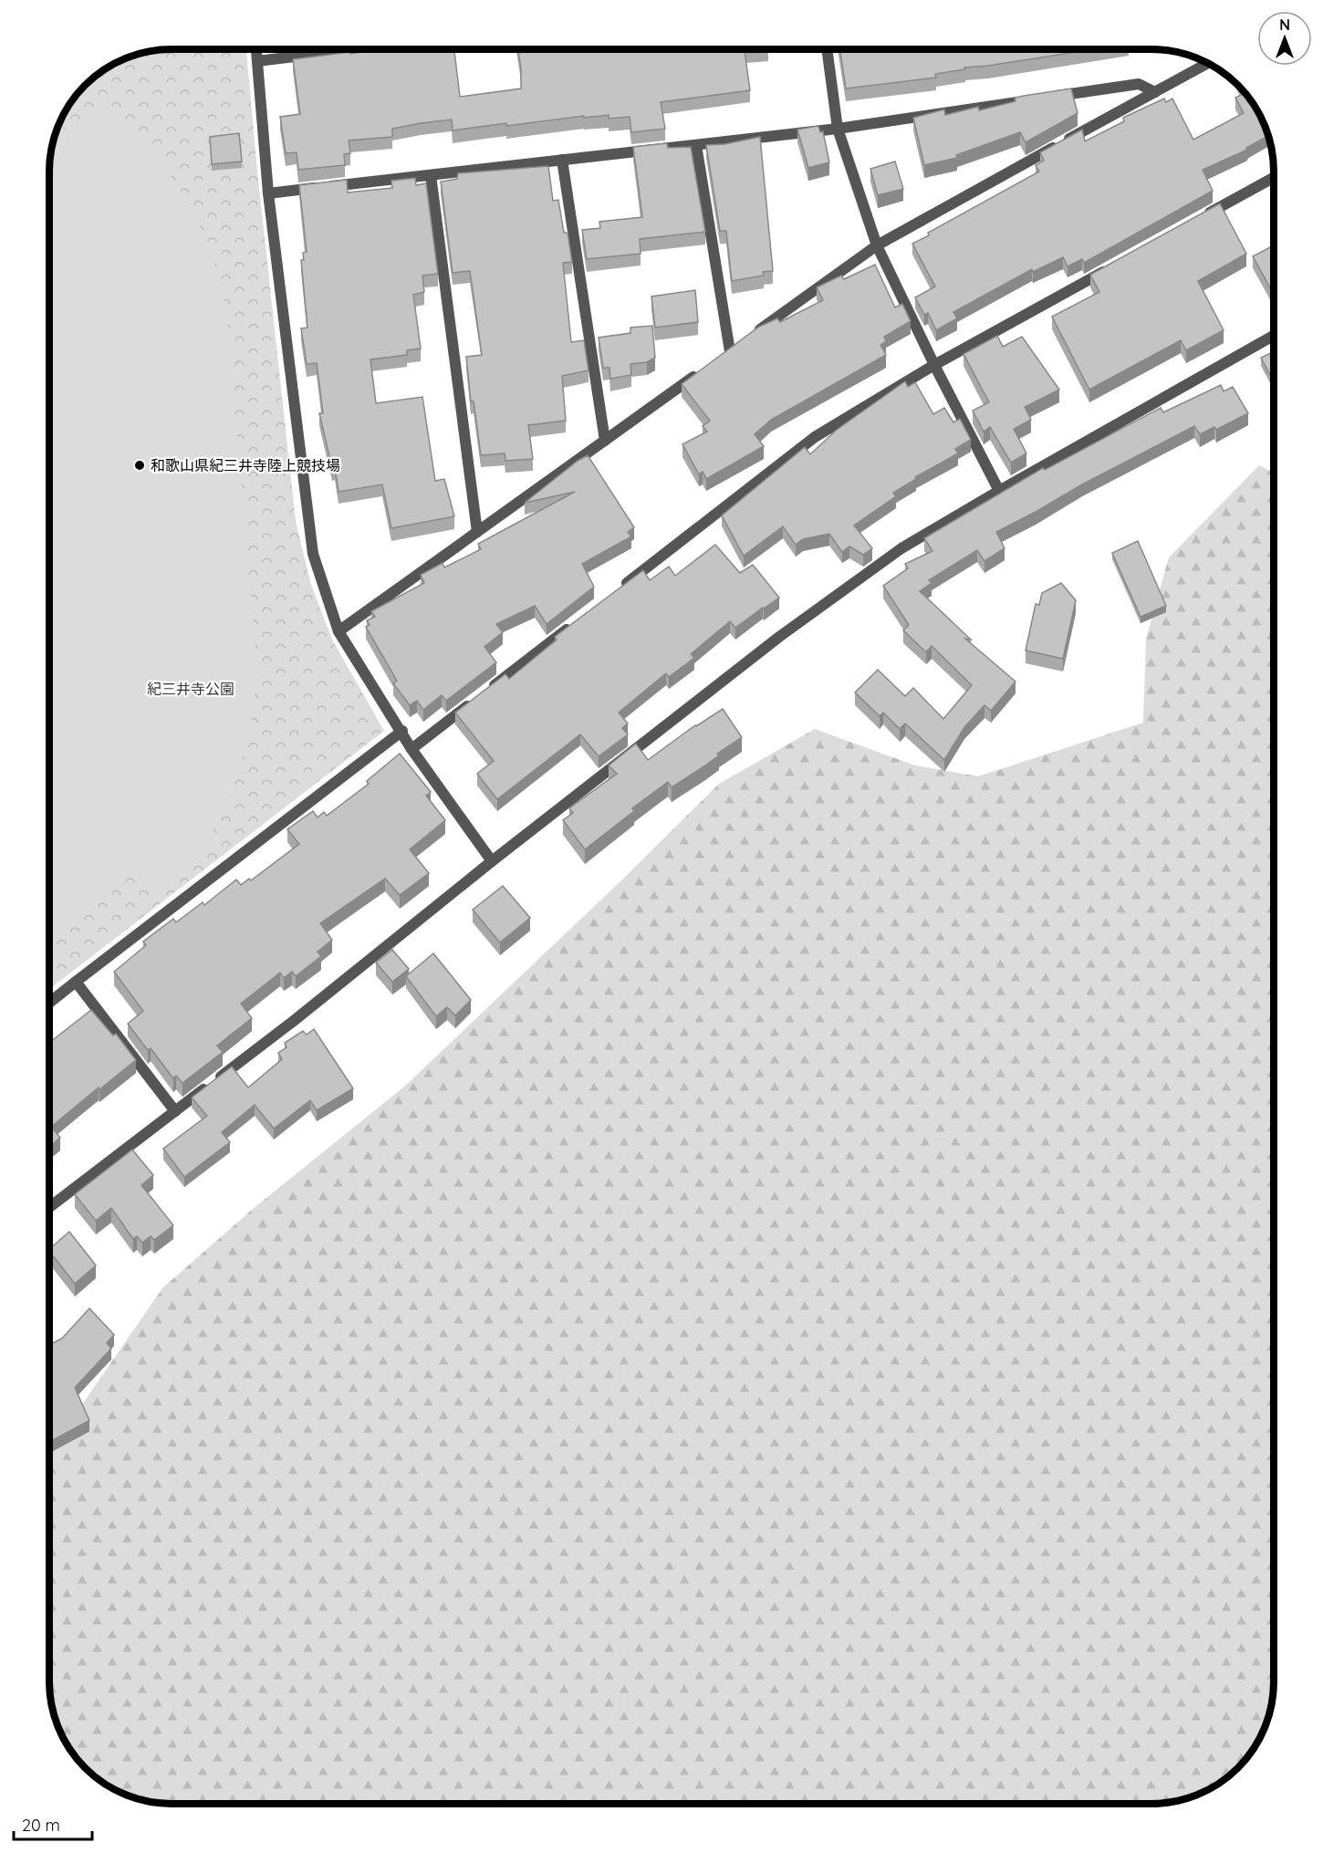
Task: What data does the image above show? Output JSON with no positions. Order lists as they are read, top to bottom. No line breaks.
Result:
{"parks":["紀三井寺公園"],"places":["和歌山県紀三井寺陸上競技場"],"scale_bar":"20 m","north":"top"}
